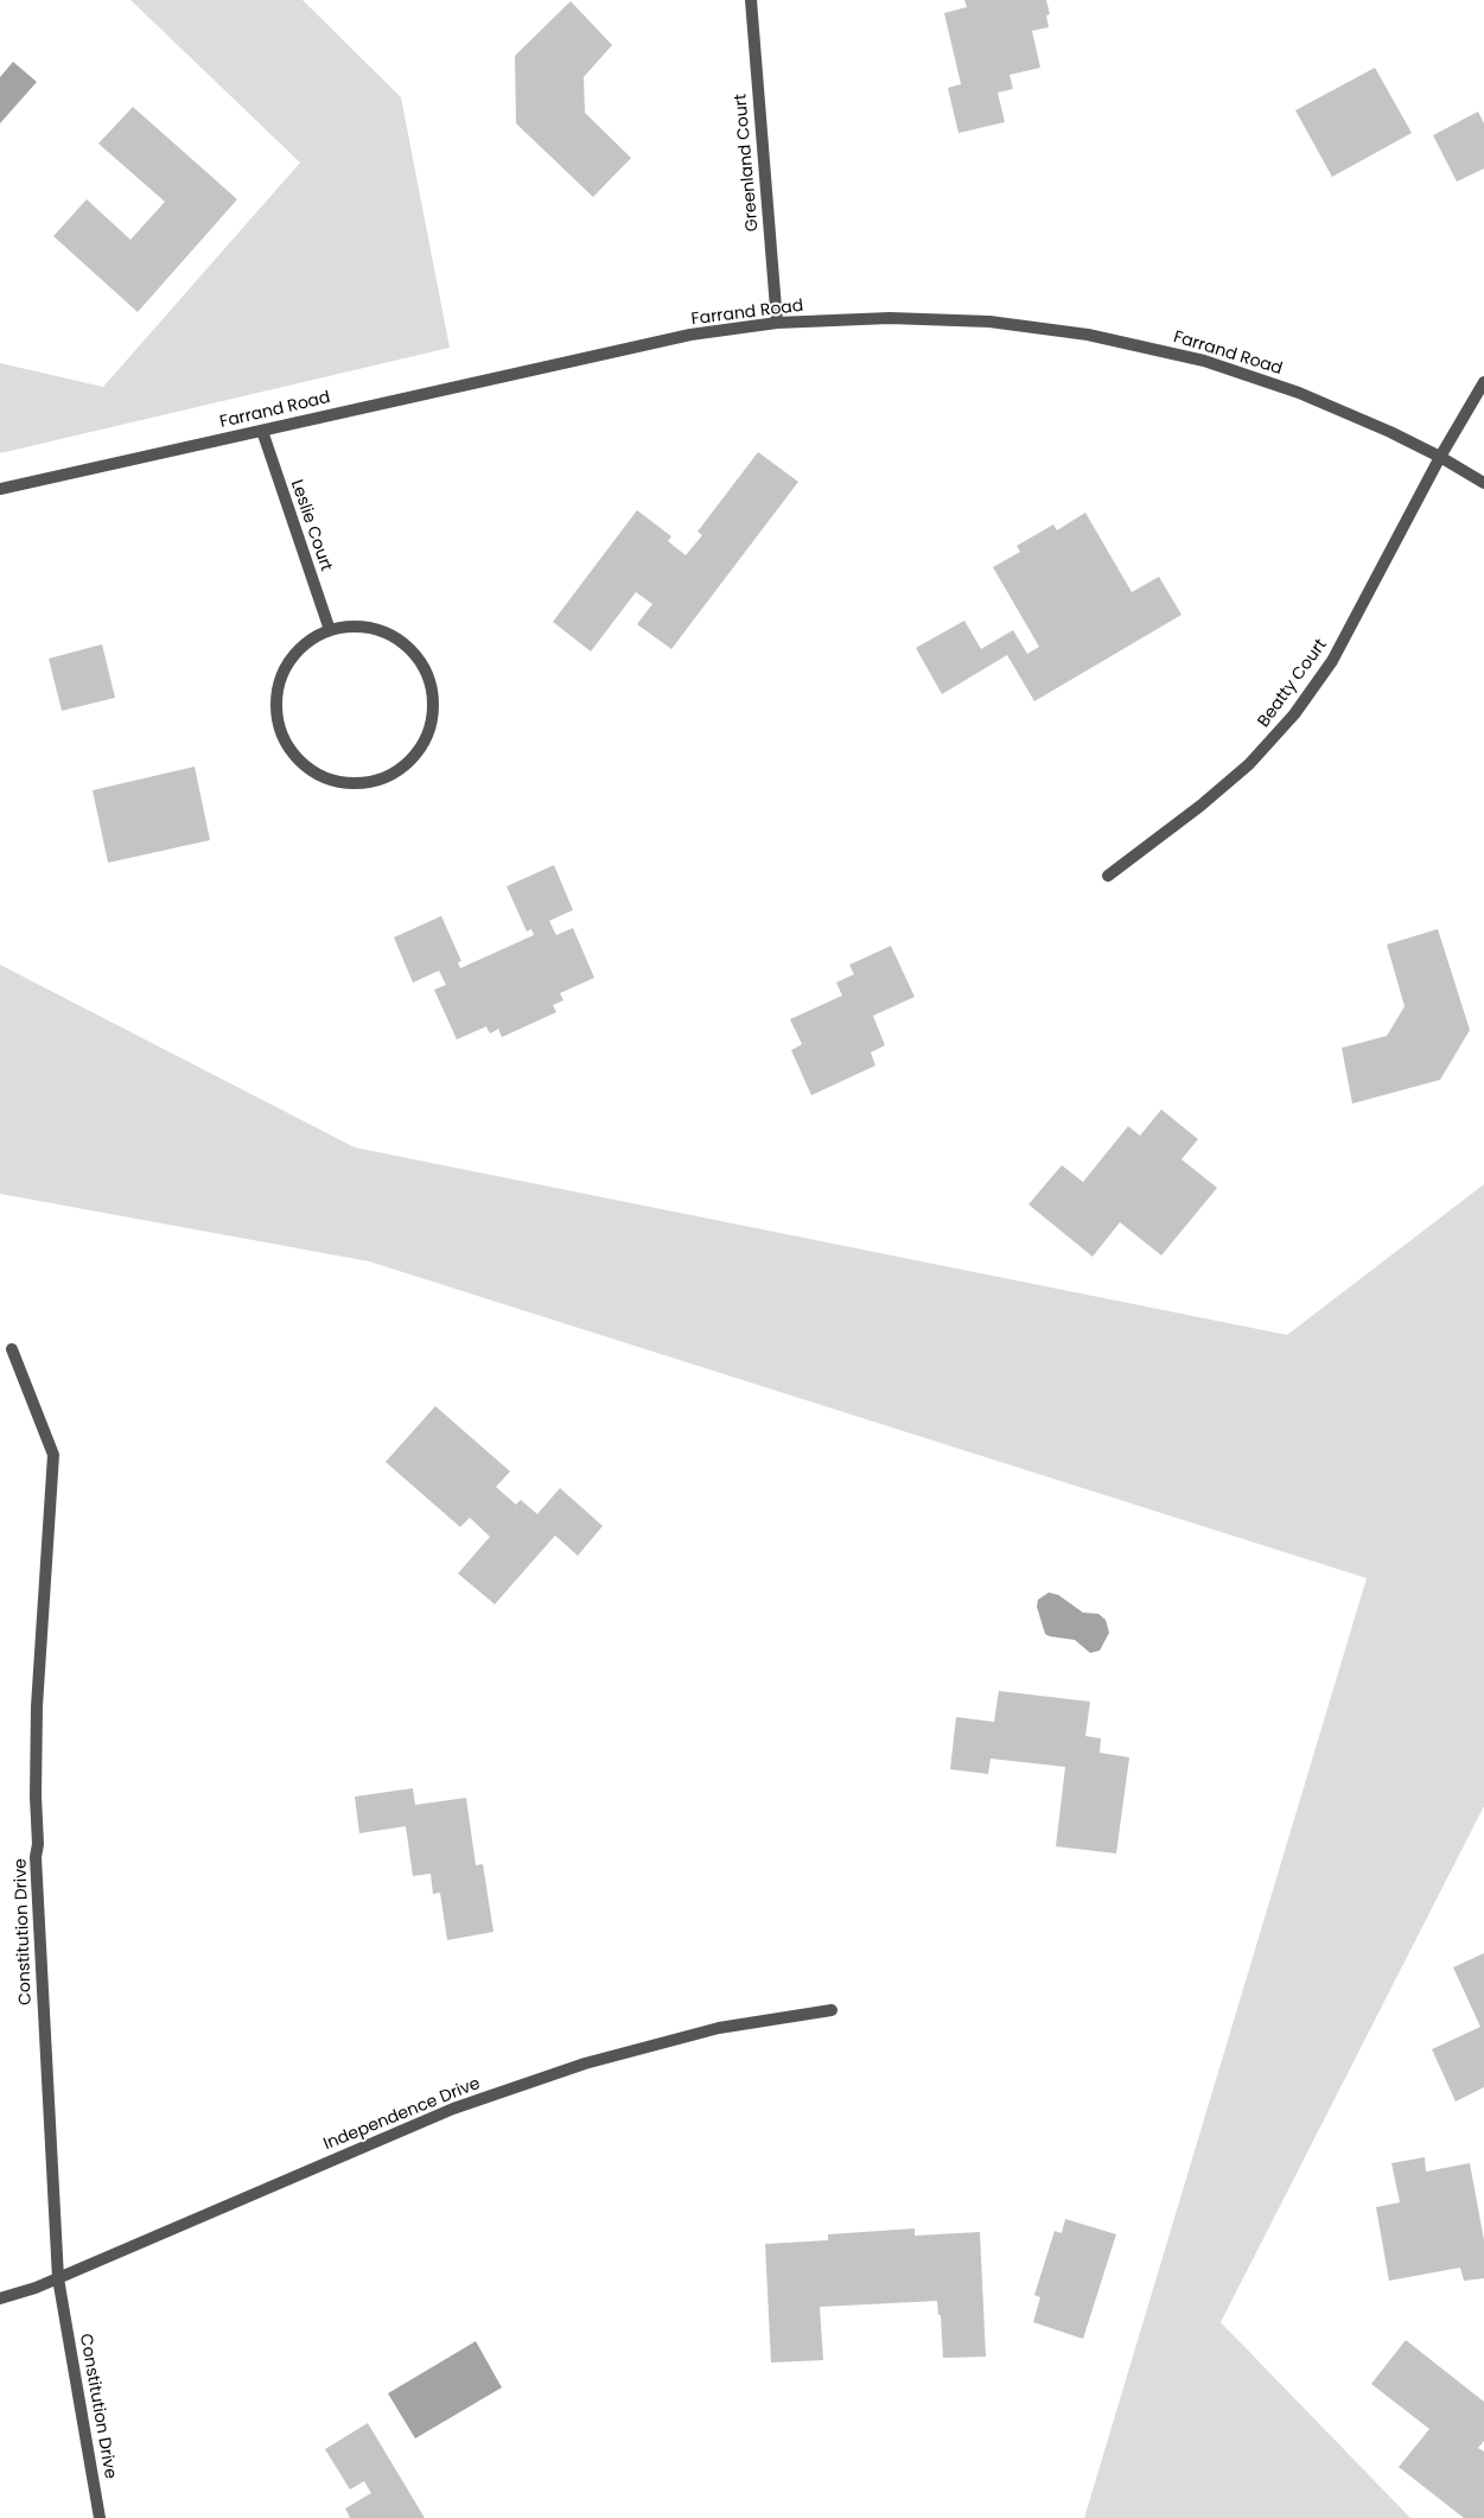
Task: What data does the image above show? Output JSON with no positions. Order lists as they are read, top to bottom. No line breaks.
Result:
{"streets":{"street":["Greenland Court","Farrand Road","Leslie Court","Beatty Court","Constitution Drive","Independence Drive"]},"crossings":[["Greenland Court","Farrand Road"],["Farrand Road","Leslie Court"],["Farrand Road","Beatty Court"],["Constitution Drive","Independence Drive"]]}
